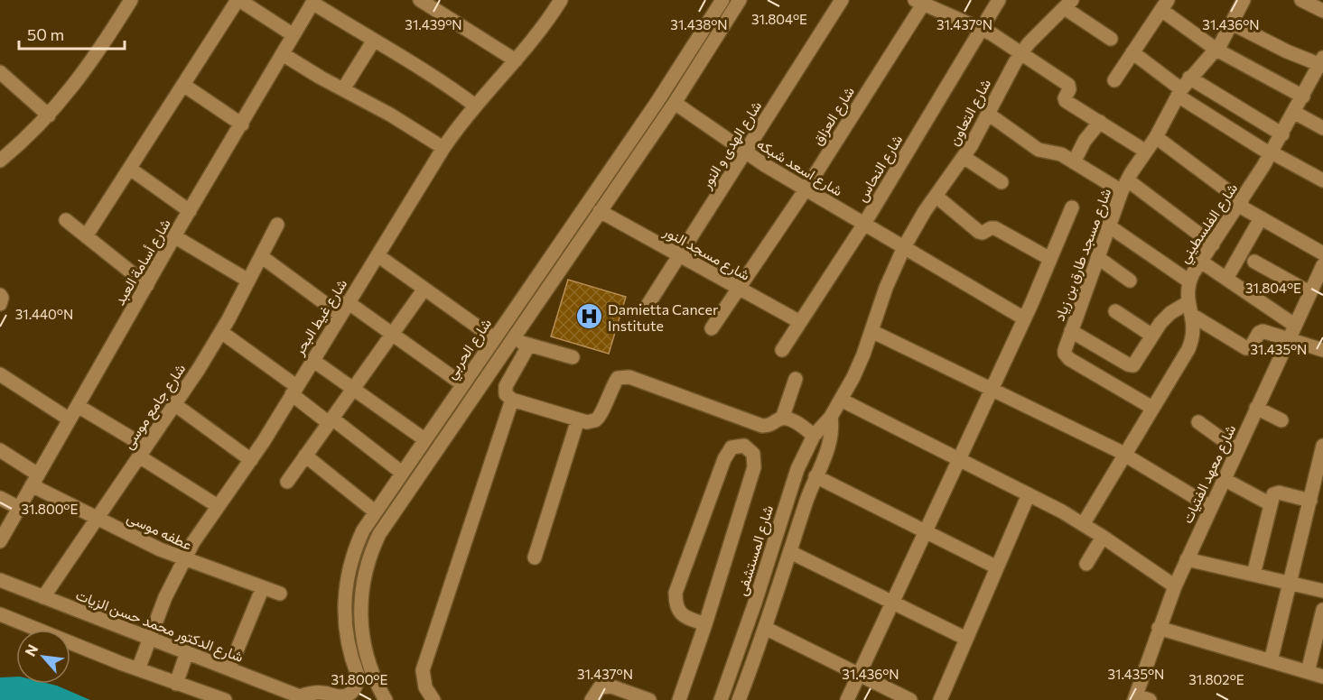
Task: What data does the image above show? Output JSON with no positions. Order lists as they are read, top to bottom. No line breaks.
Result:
{"streets":{"street":["شارع التعاون","شارع العزاق","شارع الهدى و النور","شارع اسعد شبكه","شارع النحاس","شارع الفلسطيني","شارع مسجد النور","شارع مسجد طارق بن زياد","شارع أسامة العبد","شارع غيط البحر","شارع الحربي","شارع جامع موسى","شارع معهد الفتيات","عطفه موسى","شارع المستشفى","شارع الدكتور محمد حسن الزيات"]},"crossings":[["شارع التعاون","شارع اسعد شبكه"],["شارع التعاون","شارع المستشفى"],["شارع العزاق","شارع اسعد شبكه"],["شارع العزاق","شارع مسجد النور"],["شارع الهدى و النور","شارع اسعد شبكه"],["شارع الهدى و النور","شارع مسجد النور"],["شارع اسعد شبكه","شارع النحاس"],["شارع اسعد شبكه","شارع الحربي"],["شارع اسعد شبكه","شارع المستشفى"],["شارع النحاس","شارع مسجد النور"],["شارع الفلسطيني","شارع مسجد طارق بن زياد"],["شارع مسجد النور","شارع الحربي"],["شارع أسامة العبد","عطفه موسى"],["شارع غيط البحر","عطفه موسى"],["شارع غيط البحر","شارع الدكتور محمد حسن الزيات"],["شارع الحربي","شارع الدكتور محمد حسن الزيات"],["شارع جامع موسى","عطفه موسى"],["شارع جامع موسى","شارع الدكتور محمد حسن الزيات"]],"places":{"hospital":["Damietta Cancer Institute"]},"scale_bar":"50 m","north":"top left","coordinates":["31.804°E","31.439°N","31.438°N","31.437°N","31.436°N","31.440°N","31.435°N","31.800°E","31.802°E"]}
